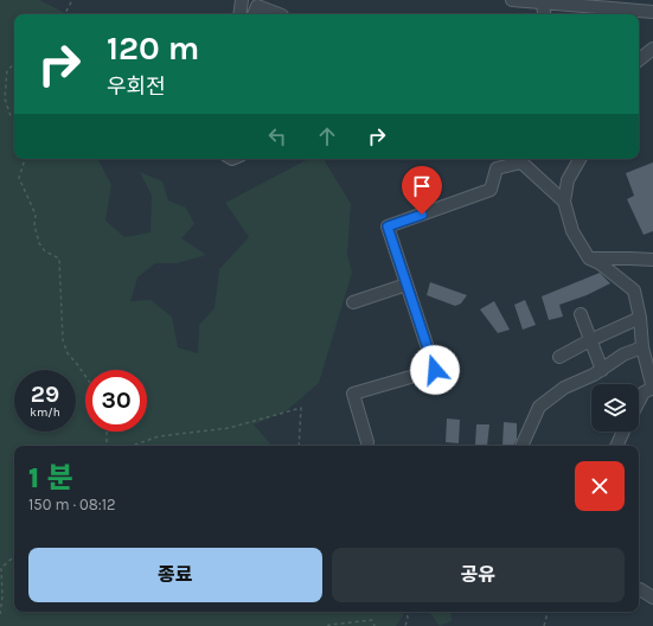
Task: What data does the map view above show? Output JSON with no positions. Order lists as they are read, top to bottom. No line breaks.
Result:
{"page":{"turn":["120 m","우회전"],"speed":"29 km/h","limit":"30","heading":["1 분","150 m · 08:12"],"buttons":["종료","공유"]}}
